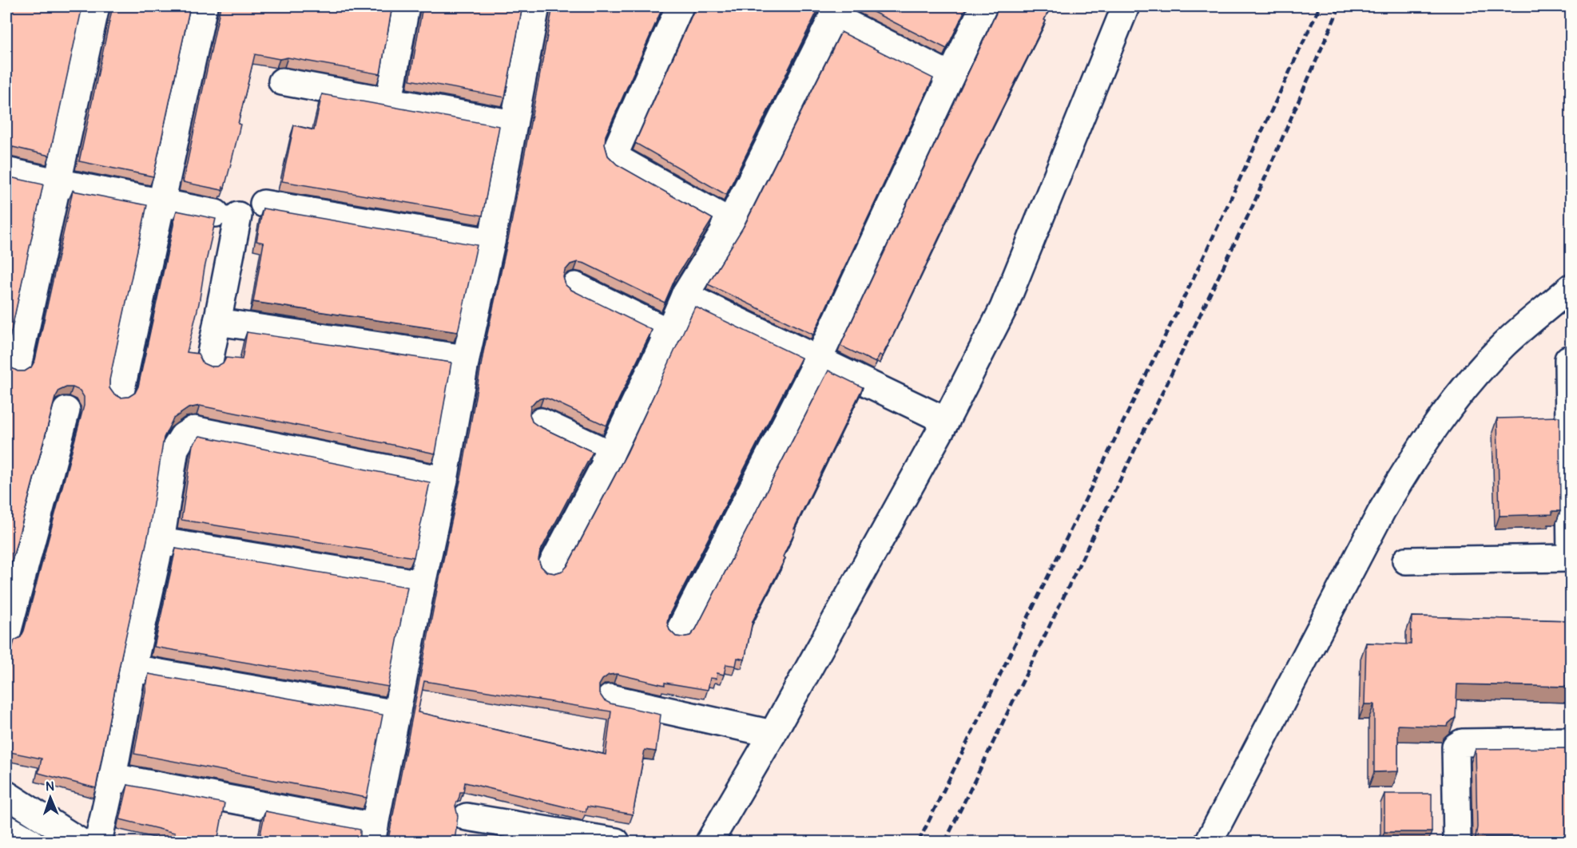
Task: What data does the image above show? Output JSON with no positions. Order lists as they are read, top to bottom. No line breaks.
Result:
{"north":"top"}
